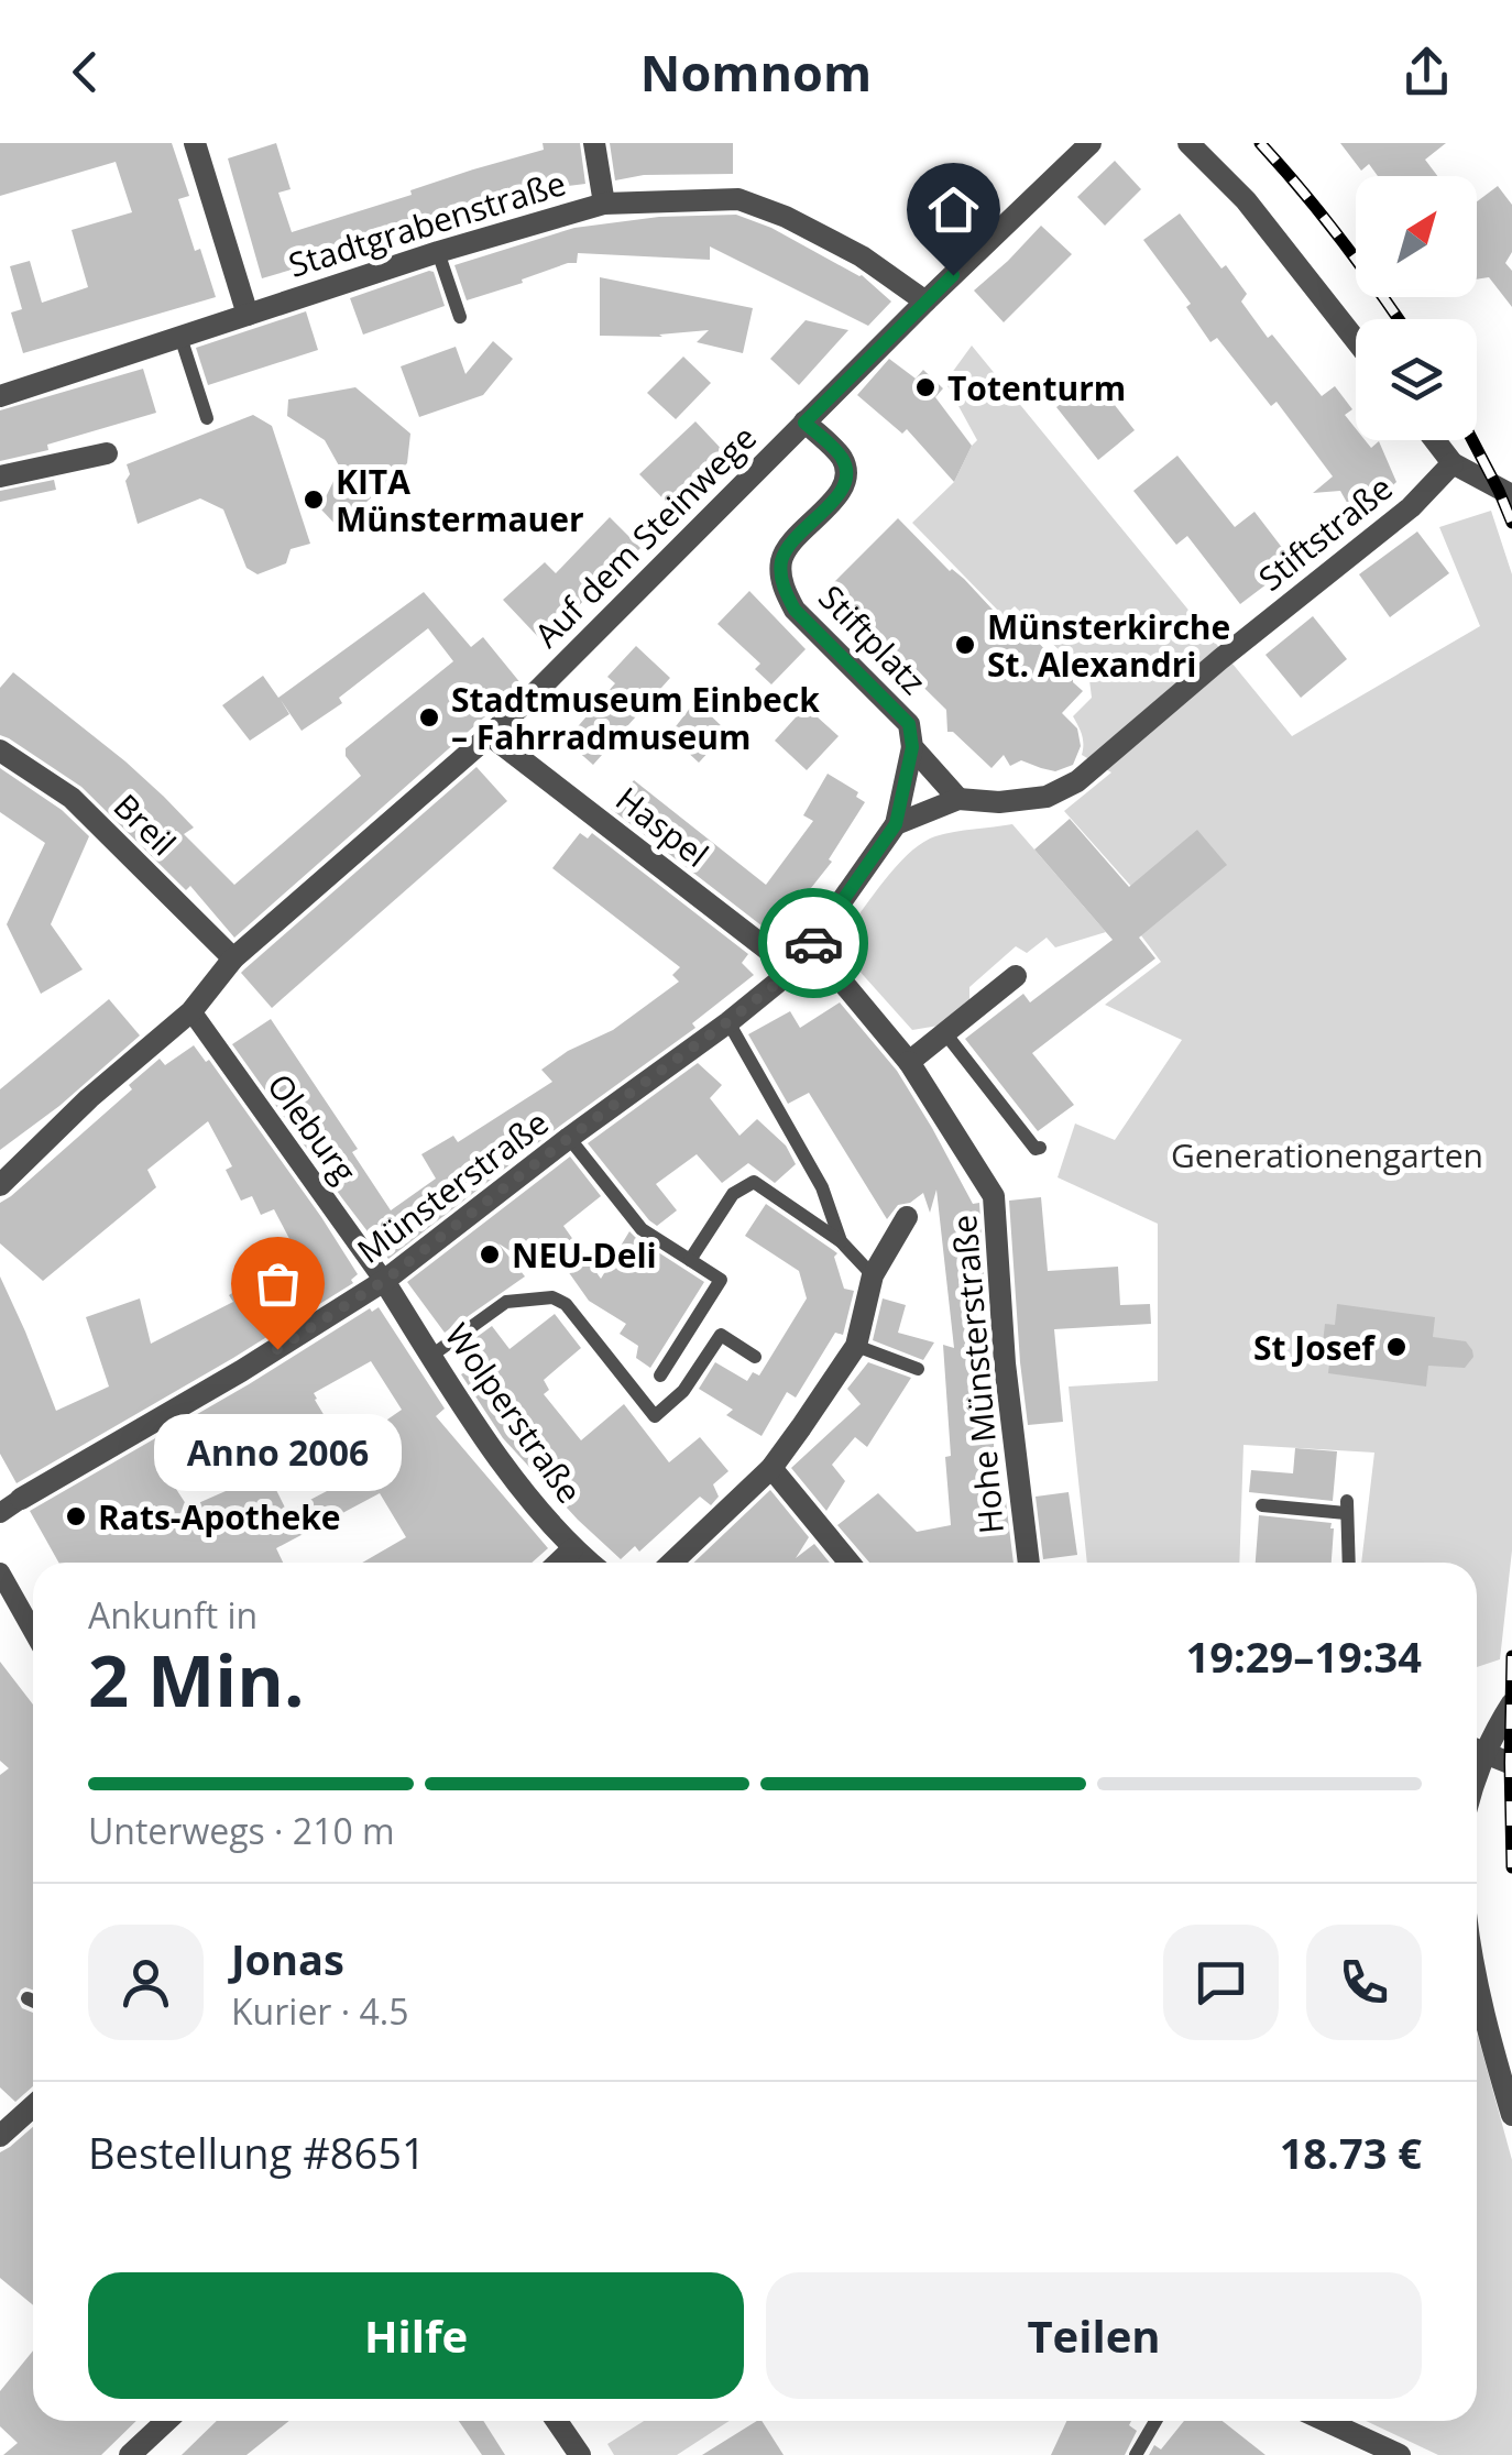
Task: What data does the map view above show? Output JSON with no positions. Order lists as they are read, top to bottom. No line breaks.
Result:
{"streets":{"street":["Stadtgrabenstraße","Stiftstraße","Auf dem Steinwege","Stiftplatz","Breil","Haspel","Oleburg","Münsterstraße","Hohe Münsterstraße","Wolperstraße"]},"crossings":[["Stadtgrabenstraße","Auf dem Steinwege"],["Stiftstraße","Stiftplatz"],["Auf dem Steinwege","Stiftplatz"],["Auf dem Steinwege","Breil"],["Auf dem Steinwege","Haspel"],["Auf dem Steinwege","Oleburg"],["Stiftplatz","Haspel"],["Stiftplatz","Münsterstraße"],["Haspel","Münsterstraße"],["Oleburg","Münsterstraße"],["Oleburg","Wolperstraße"],["Münsterstraße","Wolperstraße"]],"parks":["Generationengarten"],"places":["Totenturm","KITA Münstermauer","Münsterkirche St. Alexandri","Stadtmuseum Einbeck – Fahrradmuseum","NEU-Deli","St Josef","Anno 2006","Rats-Apotheke"],"north":"top right","page":{"header":"Nomnom","bubble":"Anno 2006","heading":["2 Min.","Ankunft in","19:29–19:34"],"panel":["Jonas","Kurier · 4.5","Bestellung #8651","18.73 €"],"bar":"Unterwegs · 210 m","buttons":["Hilfe","Teilen"]}}
